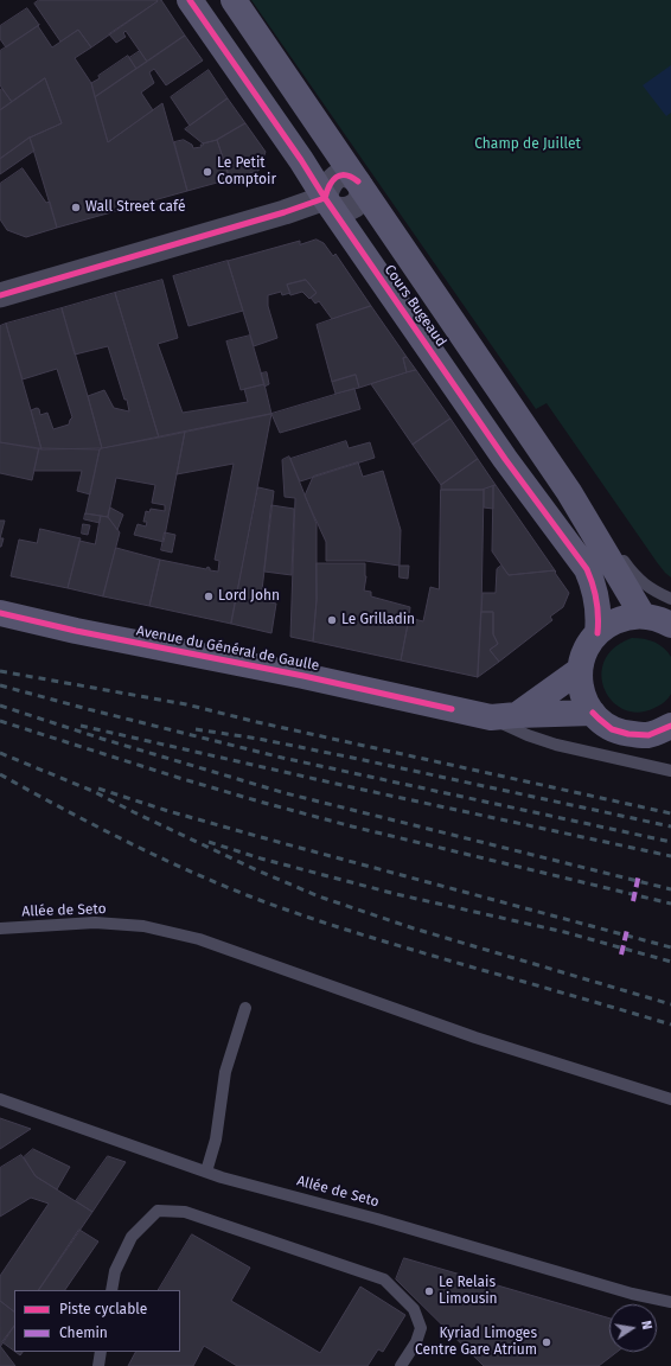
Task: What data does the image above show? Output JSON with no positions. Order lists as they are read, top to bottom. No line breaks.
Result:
{"streets":{"street":["Cours Bugeaud","Avenue du Général de Gaulle"],"lane":["Allée de Seto"]},"parks":["Champ de Juillet"],"places":["Le Petit Comptoir","Wall Street café","Lord John","Le Grilladin","Le Relais Limousin","Kyriad Limoges Centre Gare Atrium"],"legend":["Piste cyclable","Chemin"],"north":"right"}
